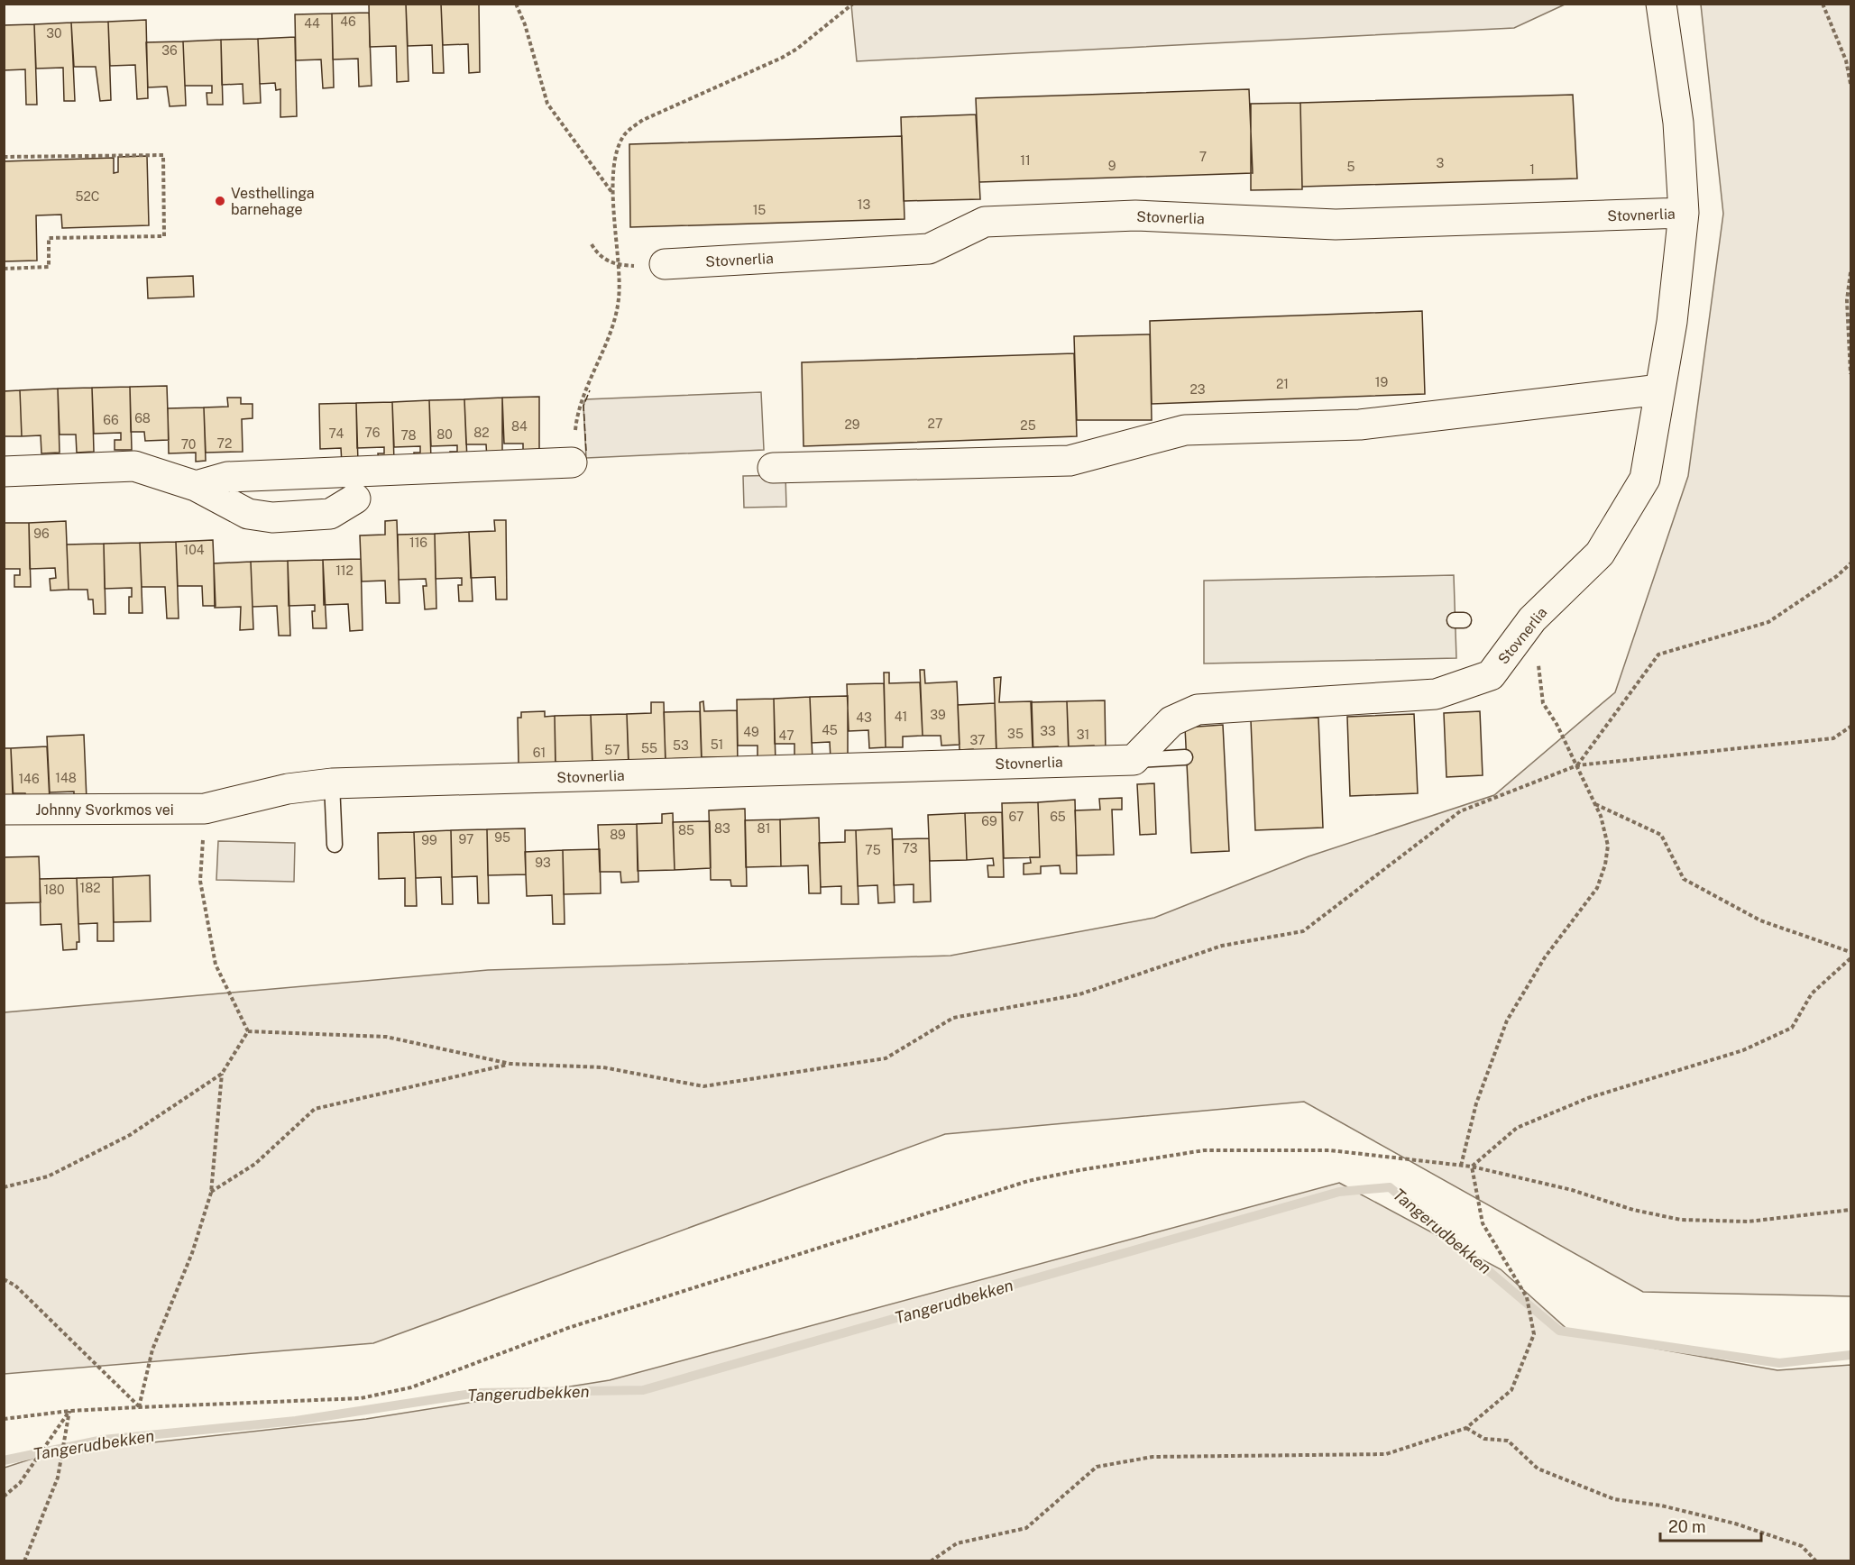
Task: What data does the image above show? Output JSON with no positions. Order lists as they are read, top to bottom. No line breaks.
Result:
{"streets":{"street":["Stovnerlia","Johnny Svorkmos vei"]},"crossings":[["Stovnerlia","Johnny Svorkmos vei"]],"water":["Tangerudbekken"],"places":["Vesthellinga barnehage"],"house_numbers":["46","44","30","36","7","11","3","9","5","1","52C","13","15","19","21","23","68","66","27","29","25","84","76","82","74","80","78","72","70","96","116","104","112","39","41","43","45","33","49","35","31","47","37","51","53","55","57","61","148","146","67","65","69","83","81","85","89","95","97","99","73","75","93","182","180"],"scale_bar":"20 m"}
